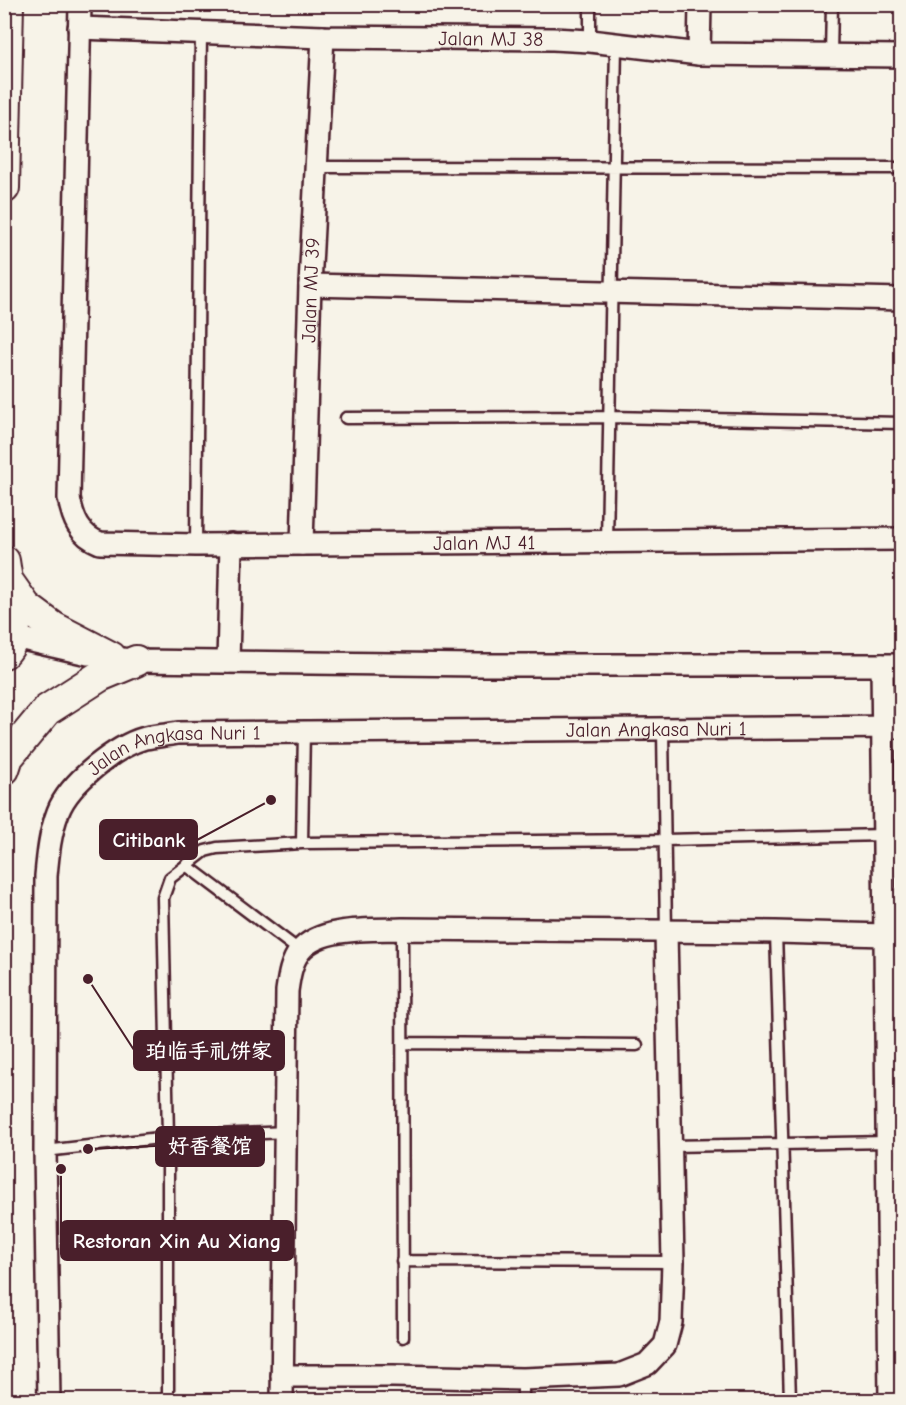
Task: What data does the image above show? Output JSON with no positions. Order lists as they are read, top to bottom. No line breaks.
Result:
{"streets":{"street":["Jalan MJ 38","Jalan MJ 39","Jalan MJ 41","Jalan Angkasa Nuri 1"]},"crossings":[["Jalan MJ 38","Jalan MJ 39"],["Jalan MJ 38","Jalan MJ 41"],["Jalan MJ 39","Jalan MJ 41"]],"places":["Citibank","珀临手礼饼家","好香餐馆","Restoran Xin Au Xiang"]}
